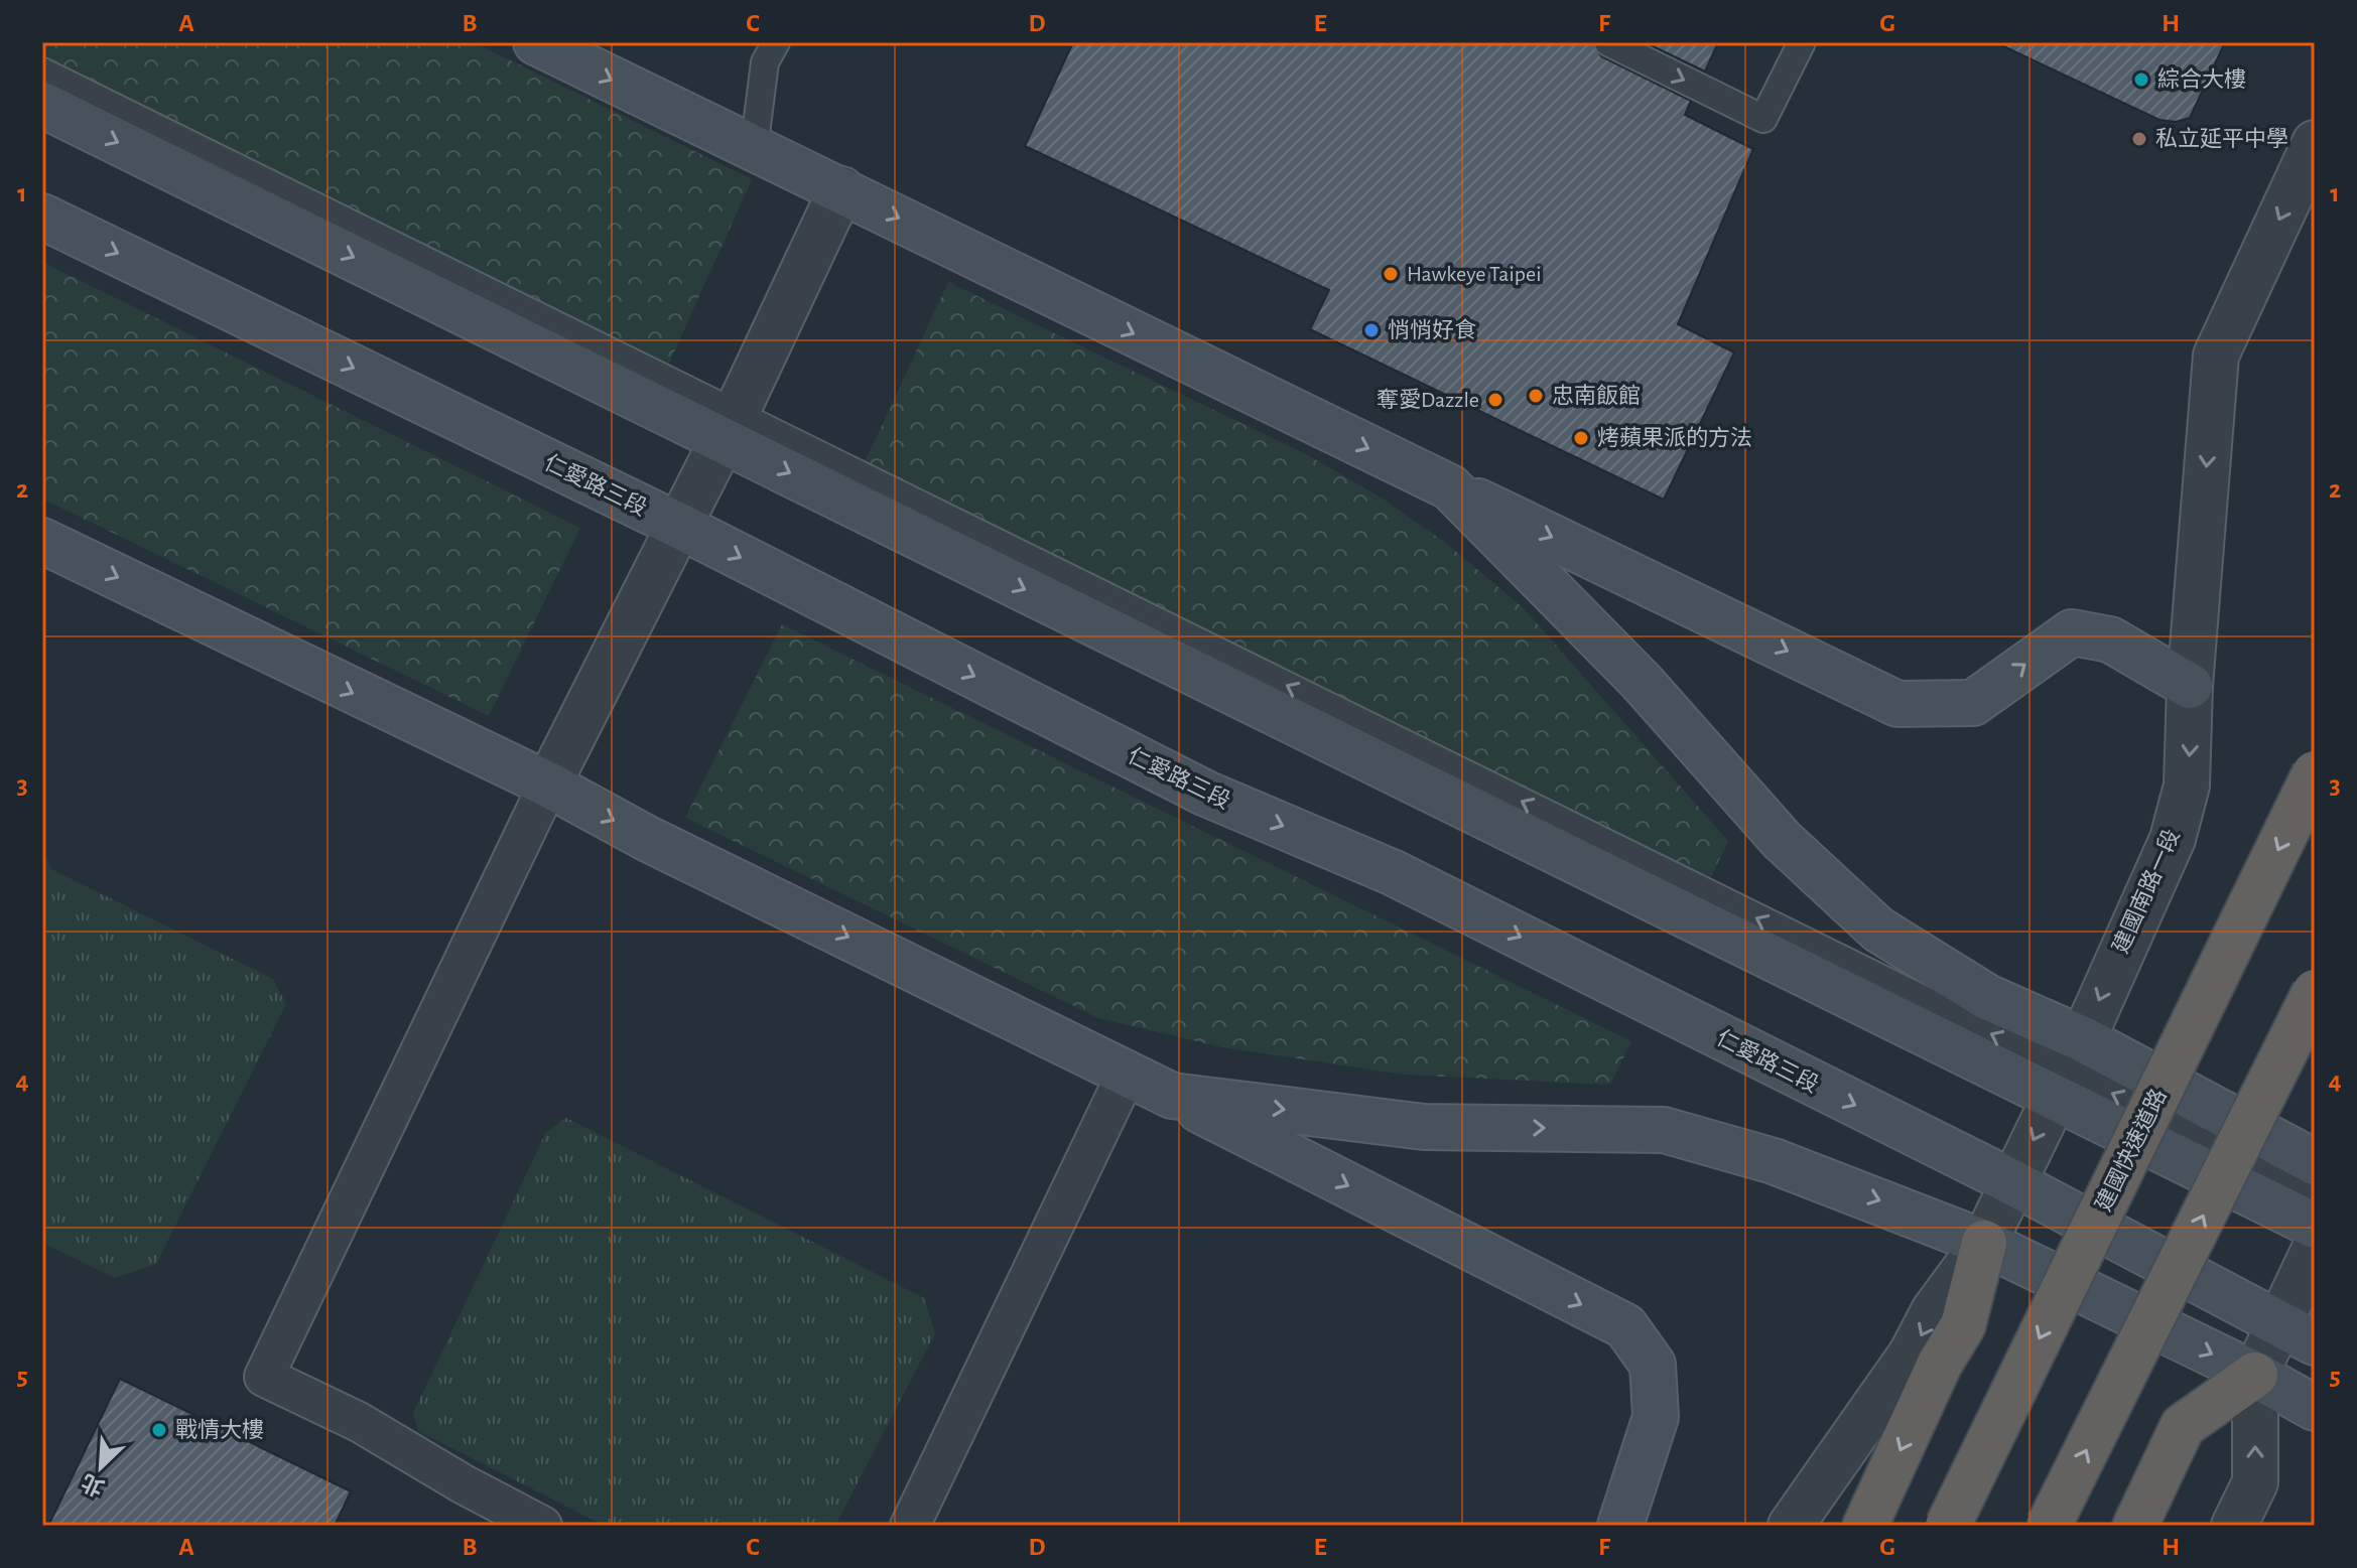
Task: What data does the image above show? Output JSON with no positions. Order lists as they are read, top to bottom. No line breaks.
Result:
{"streets":{"highway":["建國快速道路"],"main road":["仁愛路三段"],"street":["建國南路一段"]},"crossings":[["仁愛路三段","建國南路一段"]],"one_way":["建國南路一段"],"places":["綜合大樓","私立延平中學","Hawkeye Taipei","悄悄好食","忠南飯館","奪愛Dazzle","烤蘋果派的方法","戰情大樓"],"north":"bottom left","grid":{"columns":["A","B","C","D","E","F","G","H"],"rows":["1","2","3","4","5"]}}
